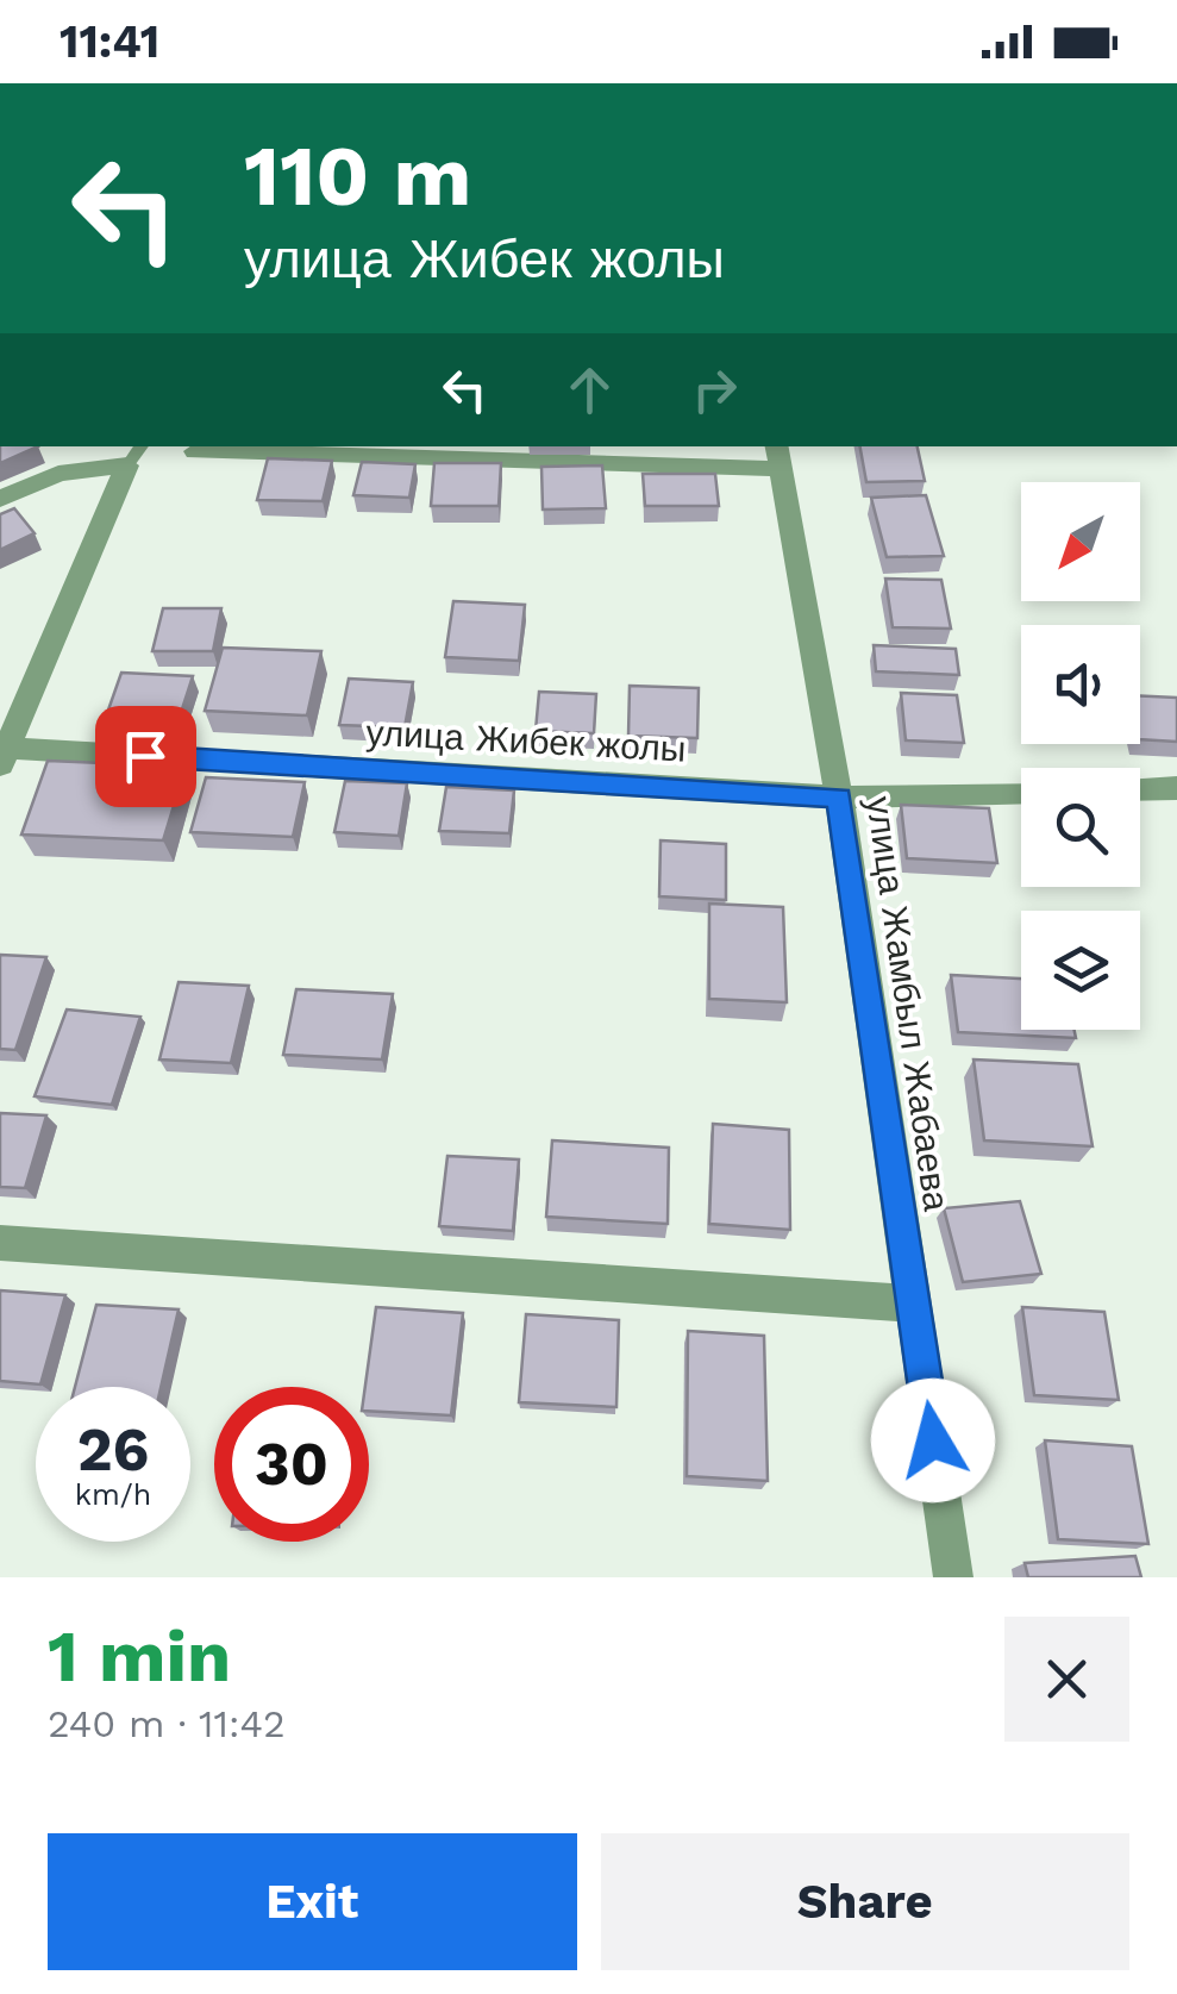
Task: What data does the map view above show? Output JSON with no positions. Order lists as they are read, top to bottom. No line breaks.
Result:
{"streets":{"street":["улица Жибек жолы","улица Жамбыл Жабаева"]},"crossings":[["улица Жибек жолы","улица Жамбыл Жабаева"]],"north":"bottom left","page":{"status":"11:41","turn":["110 m","улица Жибек жолы"],"speed":"26 km/h","limit":"30","heading":["1 min","240 m · 11:42"],"buttons":["Exit","Share"]}}
